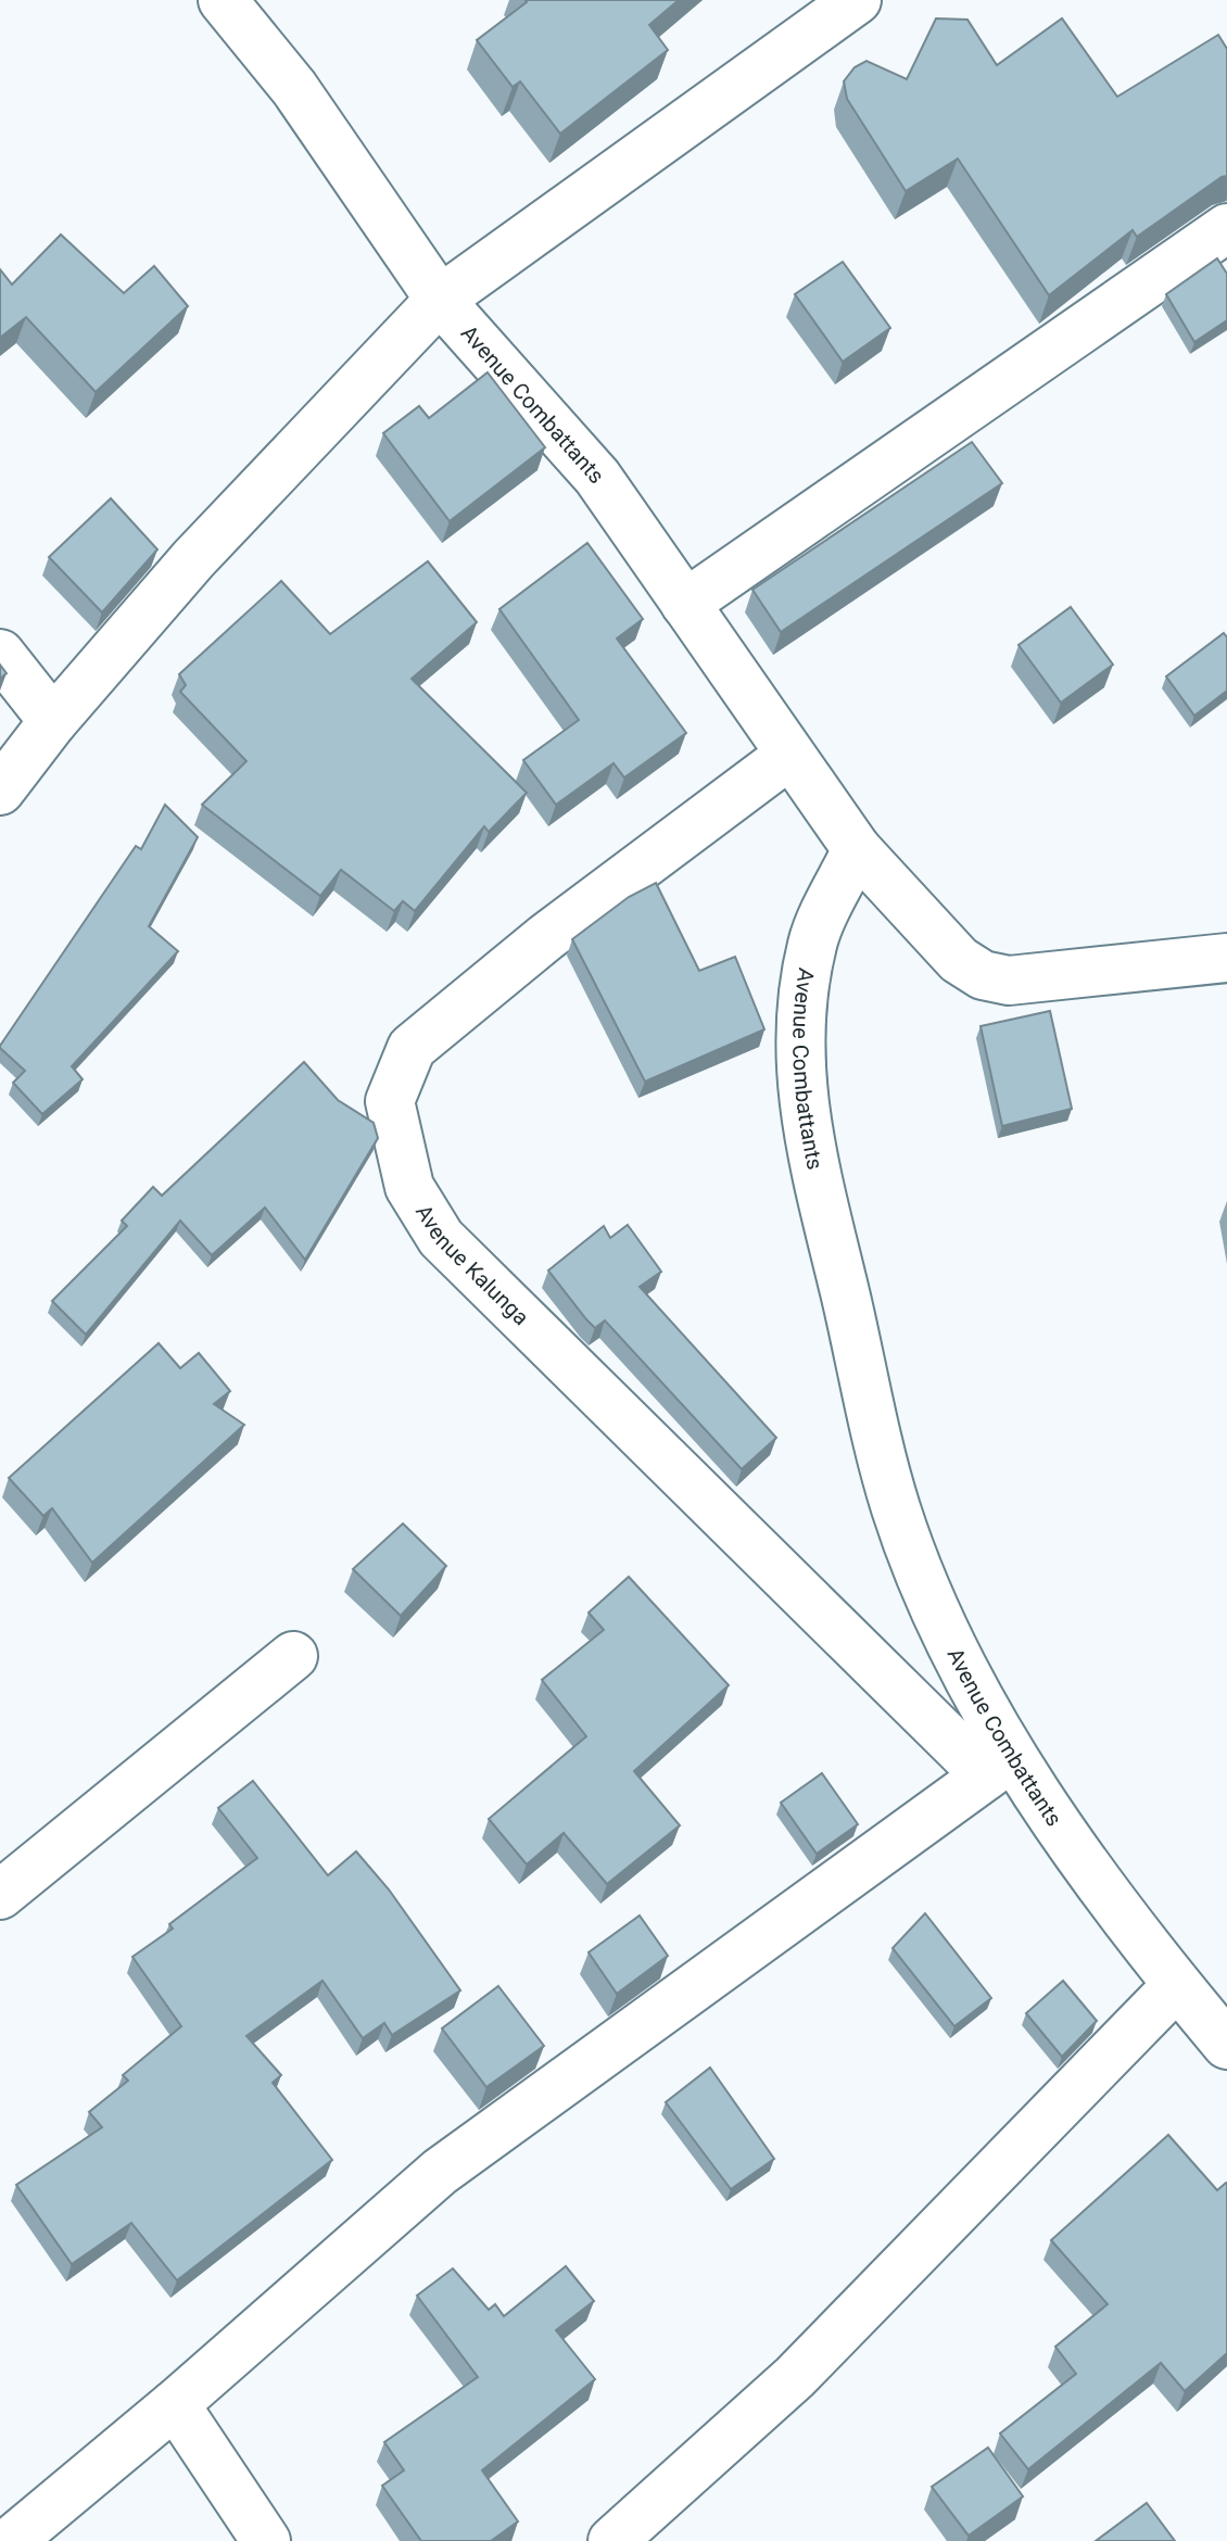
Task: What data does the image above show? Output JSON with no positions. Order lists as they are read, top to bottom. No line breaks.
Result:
{"streets":{"street":["Avenue Combattants","Avenue Kalunga"]},"crossings":[["Avenue Combattants","Avenue Kalunga"]]}
